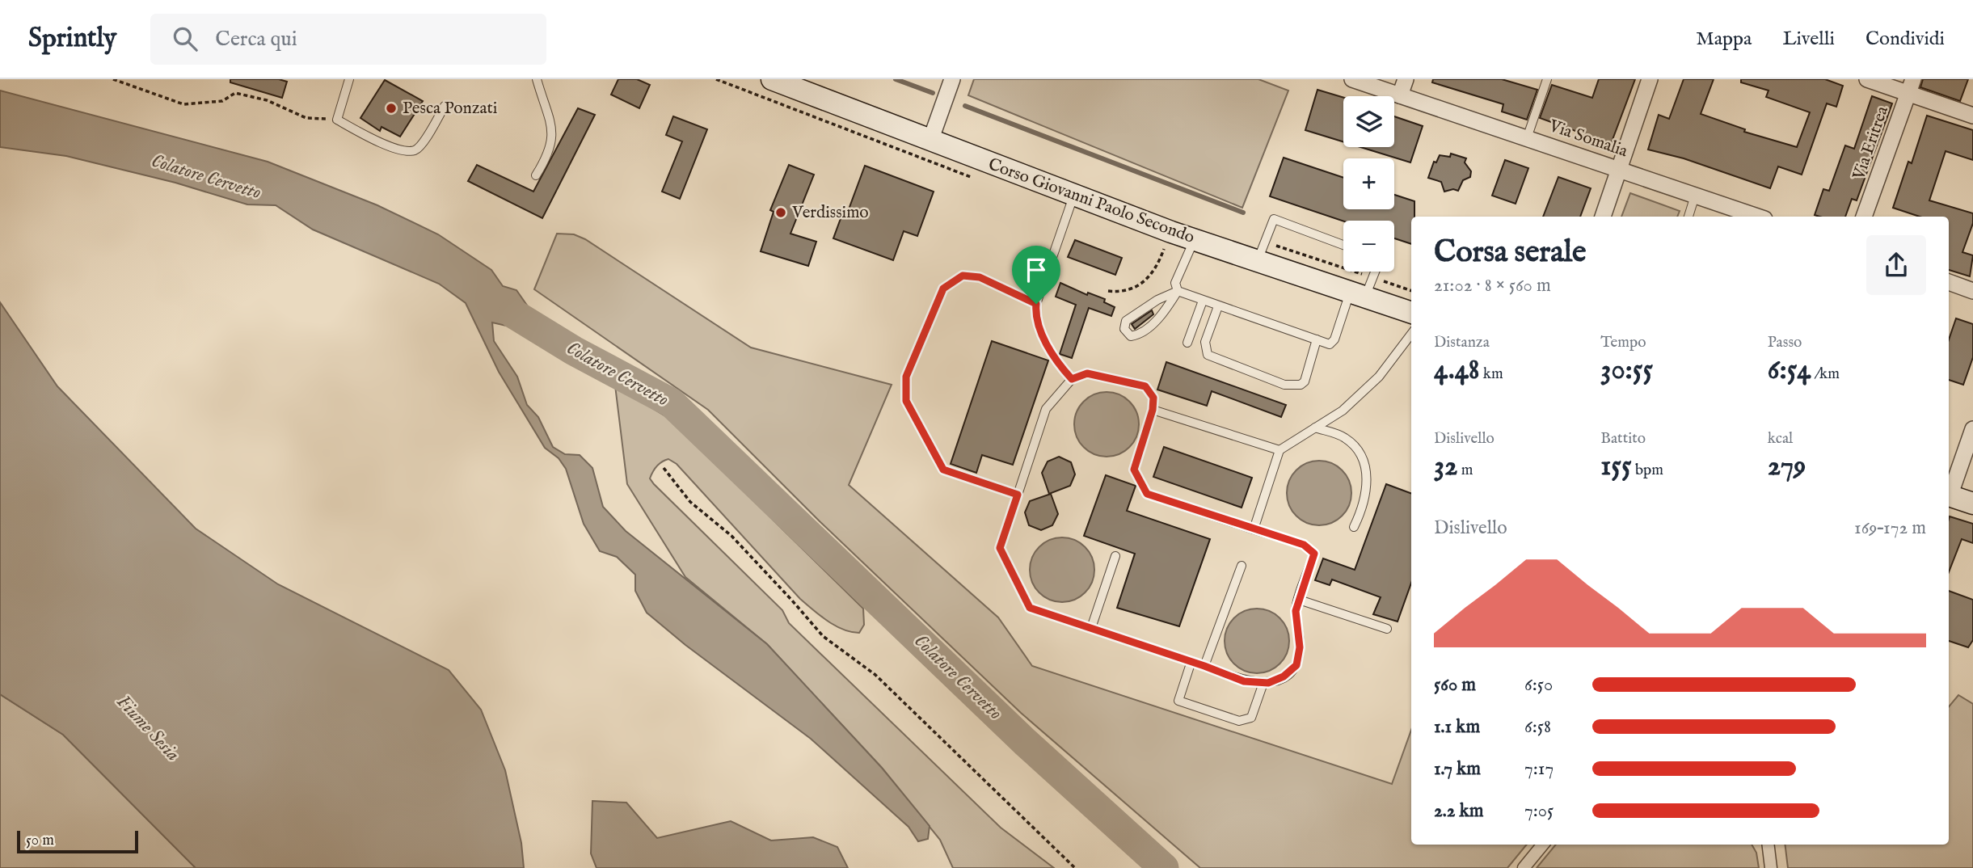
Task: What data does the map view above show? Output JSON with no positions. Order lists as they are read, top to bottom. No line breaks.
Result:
{"streets":{"main road":["Corso Giovanni Paolo Secondo"],"street":["Via Somalia","Via Eritrea"]},"water":["Colatore Cervetto","Fiume Sesia"],"places":["Pesca Ponzati","Verdissimo"],"scale_bar":"50 m","page":{"header":"Sprintly","search":"Cerca qui","nav":["Mappa","Livelli","Condividi"],"map_buttons":["+","−"],"heading":["Corsa serale","21:02 · 8 × 560 m"],"stats":[["Distanza","4.48 km"],["Tempo","30:55"],["Passo","6:54 /km"],["Dislivello","32 m"],["Battito","155 bpm"],["kcal","279"]],"chart":["Dislivello","169–172 m"],"list":[{"name":"560 m","note":"6:50"},{"name":"1.1 km","note":"6:58"},{"name":"1.7 km","note":"7:17"},{"name":"2.2 km","note":"7:05"}],"scale":"50 m"}}
